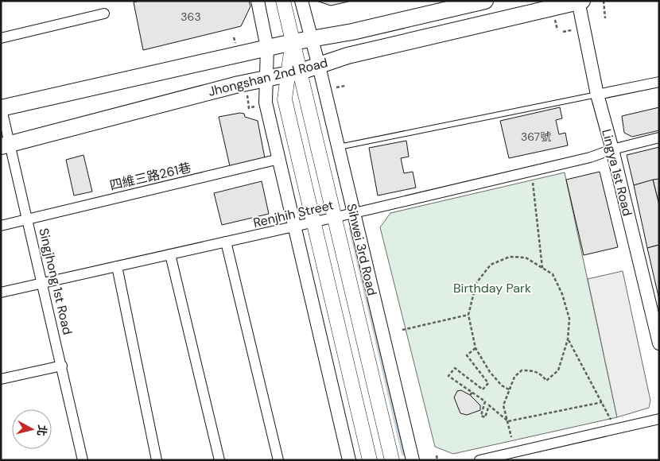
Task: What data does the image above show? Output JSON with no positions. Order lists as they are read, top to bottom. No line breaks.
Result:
{"streets":{"main road":["Jhongshan 2nd Road","Sihwei 3rd Road"],"street":["Lingya 1st Road","四維三路261巷","Renjhih Street","Singjhong 1st Road"]},"crossings":[["Jhongshan 2nd Road","Lingya 1st Road"],["Jhongshan 2nd Road","Sihwei 3rd Road"],["Jhongshan 2nd Road","Singjhong 1st Road"],["Lingya 1st Road","Renjhih Street"],["四維三路261巷","Singjhong 1st Road"],["Renjhih Street","Sihwei 3rd Road"],["Renjhih Street","Singjhong 1st Road"]],"parks":["Birthday Park"],"house_numbers":["363","367號"],"north":"right"}
